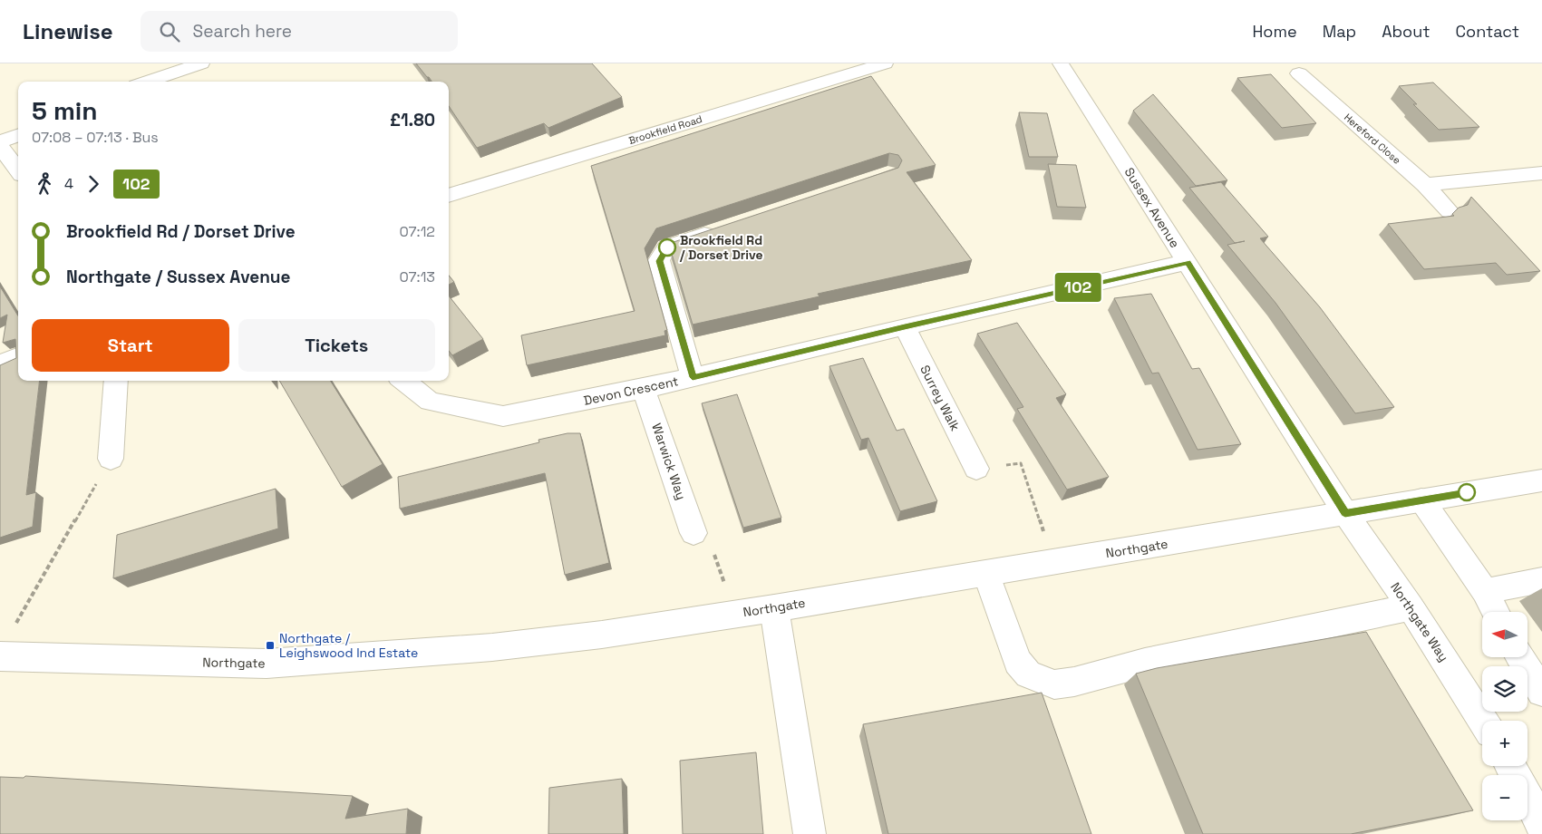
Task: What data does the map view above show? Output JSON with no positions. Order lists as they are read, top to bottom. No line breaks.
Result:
{"streets":{"street":["Brookfield Road","Hereford Close","Sussex Avenue","Devon Crescent","Surrey Walk","Warwick Way","Northgate","Northgate Way"]},"crossings":[["Sussex Avenue","Devon Crescent"],["Sussex Avenue","Northgate"],["Sussex Avenue","Northgate Way"],["Devon Crescent","Surrey Walk"],["Devon Crescent","Warwick Way"],["Northgate","Northgate Way"]],"places":{"other":["Brookfield Rd / Dorset Drive"],"transit":["Northgate / Leighswood Ind Estate"]},"lines":["bus line 102"],"north":"left","page":{"header":"Linewise","search":"Search here","nav":["Home","Map","About","Contact"],"on_map":"102","heading":["5 min","07:08 – 07:13 · Bus","£1.80"],"legs":["4","102"],"list":[{"name":"Brookfield Rd / Dorset Drive","value":"07:12"},{"name":"Northgate / Sussex Avenue","value":"07:13"}],"buttons":["Start","Tickets"],"map_buttons":["+","−"]}}
